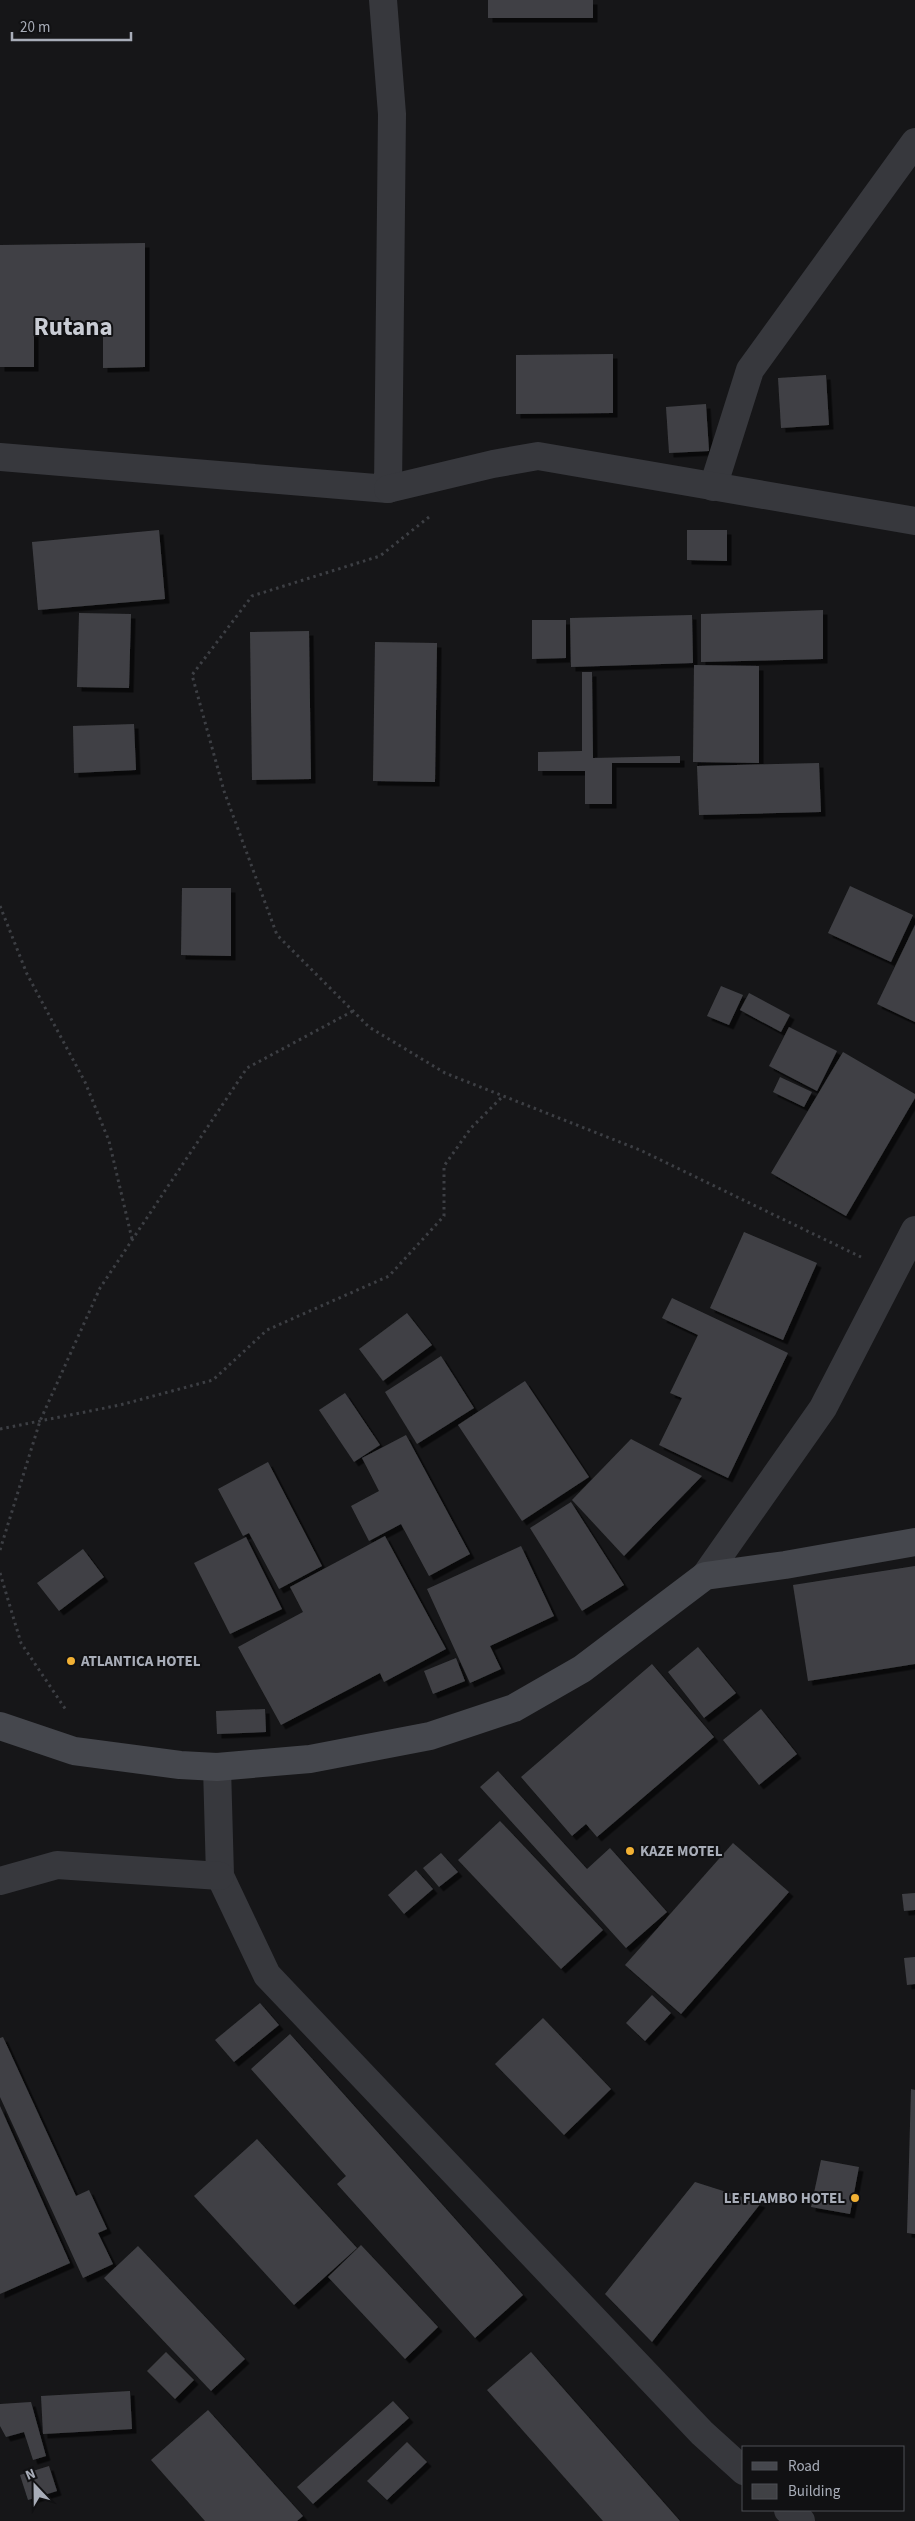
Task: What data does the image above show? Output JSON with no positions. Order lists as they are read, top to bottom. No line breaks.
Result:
{"districts":["Rutana"],"places":["ATLANTICA HOTEL","KAZE MOTEL","LE FLAMBO HOTEL"],"legend":["Road","Building"],"scale_bar":"20 m","north":"top"}
